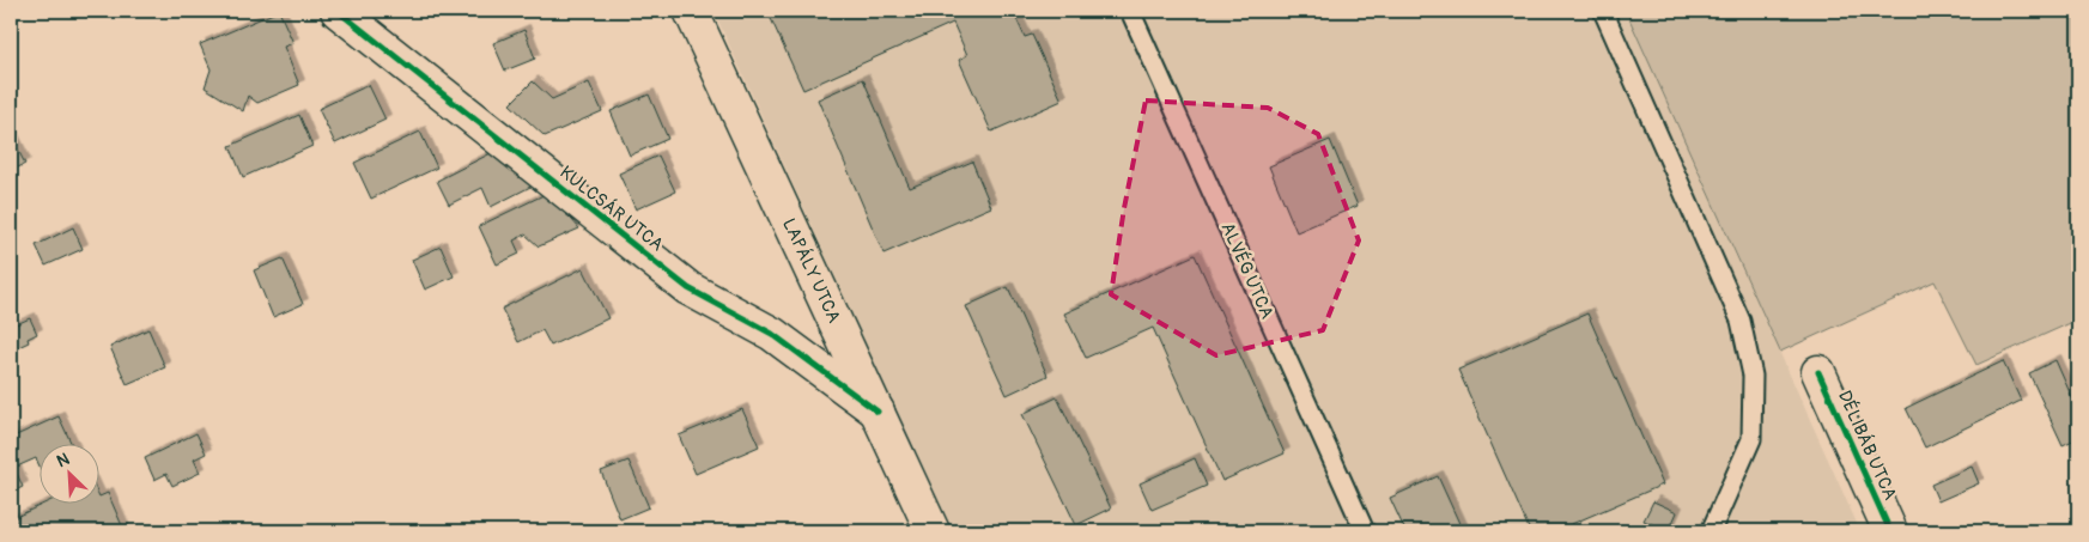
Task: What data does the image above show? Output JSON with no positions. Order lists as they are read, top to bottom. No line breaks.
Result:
{"streets":{"street":["KULCSÁR UTCA","LAPÁLY UTCA","DÉLIBÁB UTCA"],"lane":["ALVÉG UTCA"]},"crossings":[["KULCSÁR UTCA","LAPÁLY UTCA"]],"north":"top left"}
